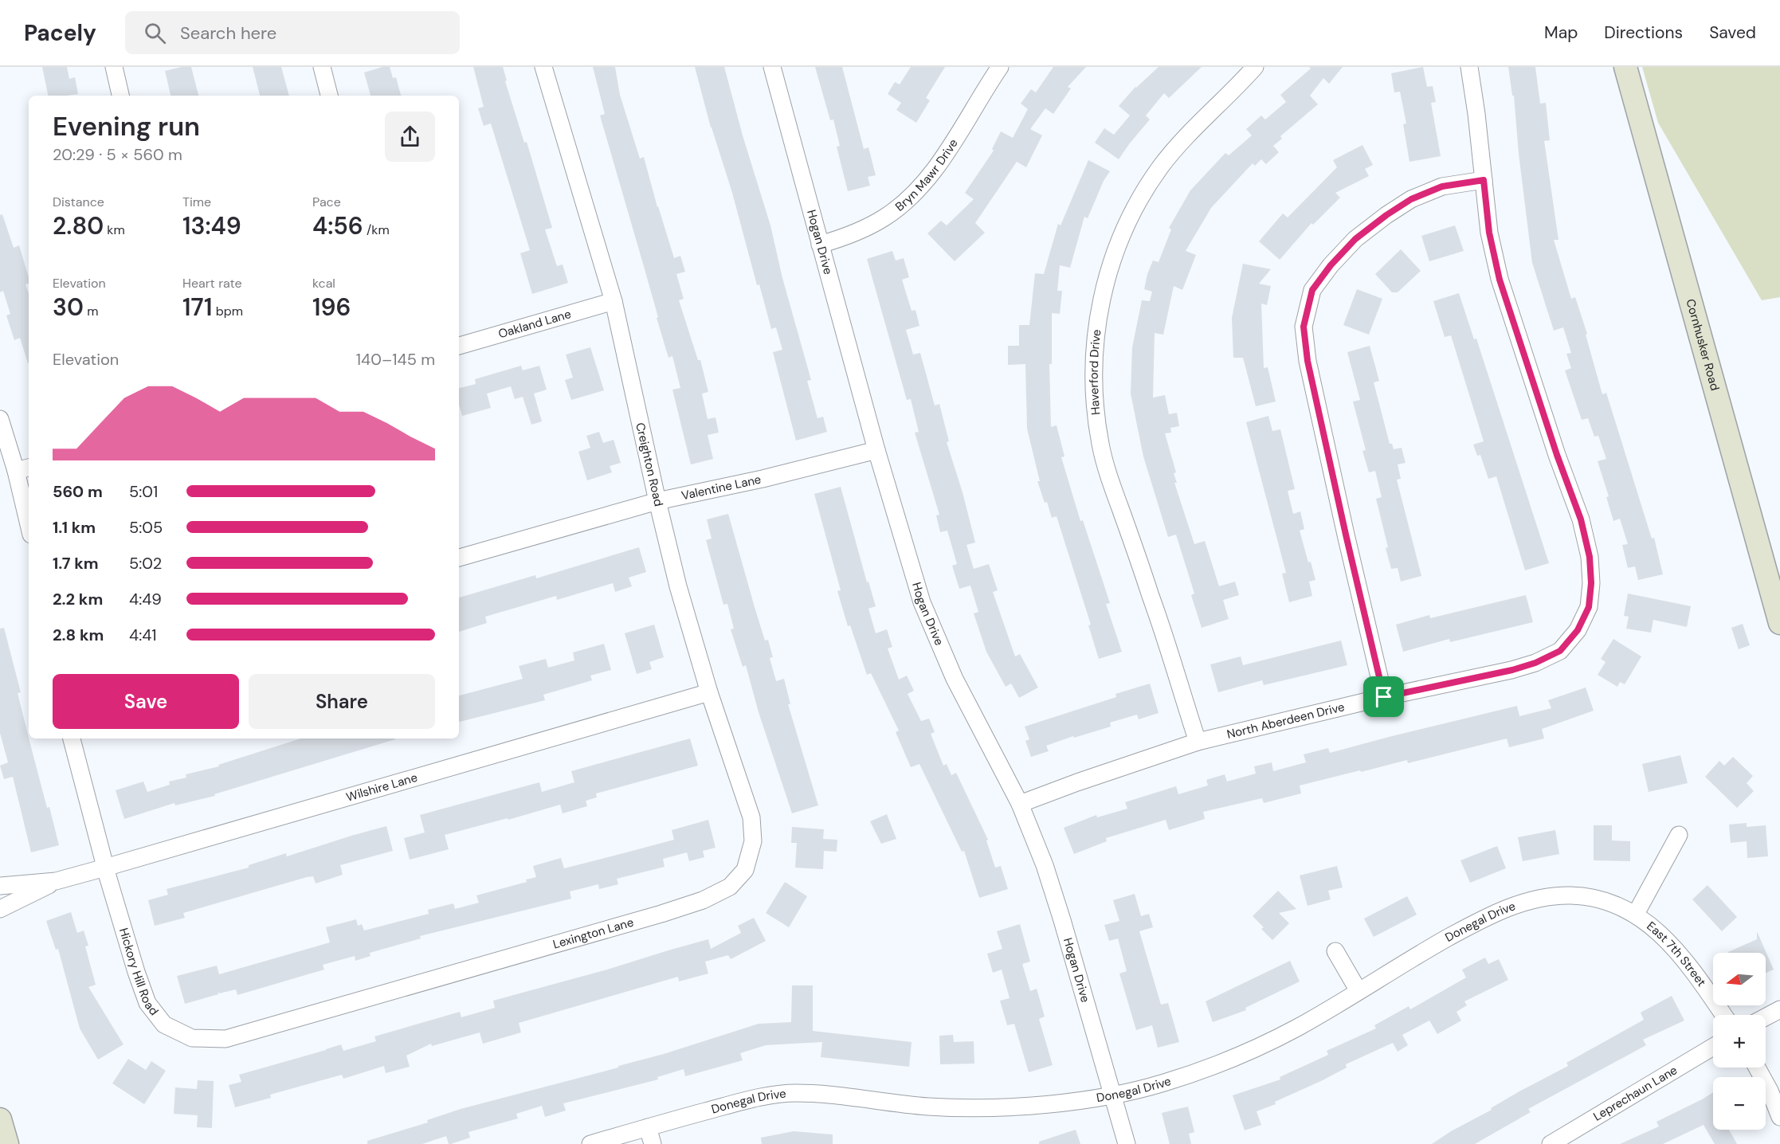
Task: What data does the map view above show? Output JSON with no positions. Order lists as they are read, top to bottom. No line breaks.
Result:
{"streets":{"main road":["Cornhusker Road"],"street":["Bryn Mawr Drive","Hogan Drive","Oakland Lane","Haverford Drive","Creighton Road","Valentine Lane","North Aberdeen Drive","Wilshire Lane","Donegal Drive","Lexington Lane","East 7th Street","Hickory Hill Road","Leprechaun Lane"]},"crossings":[["Bryn Mawr Drive","Hogan Drive"],["Hogan Drive","Valentine Lane"],["Hogan Drive","North Aberdeen Drive"],["Hogan Drive","Donegal Drive"],["Oakland Lane","Creighton Road"],["Haverford Drive","North Aberdeen Drive"],["Creighton Road","Valentine Lane"],["Creighton Road","Wilshire Lane"],["Creighton Road","Lexington Lane"],["Wilshire Lane","Hickory Hill Road"],["Donegal Drive","East 7th Street"],["Lexington Lane","Hickory Hill Road"]],"north":"left","page":{"header":"Pacely","search":"Search here","nav":["Map","Directions","Saved"],"heading":["Evening run","20:29 · 5 × 560 m"],"stats":[["Distance","2.80 km"],["Time","13:49"],["Pace","4:56 /km"],["Elevation","30 m"],["Heart rate","171 bpm"],["kcal","196"]],"chart":["Elevation","140–145 m"],"list":[{"name":"560 m","note":"5:01"},{"name":"1.1 km","note":"5:05"},{"name":"1.7 km","note":"5:02"},{"name":"2.2 km","note":"4:49"},{"name":"2.8 km","note":"4:41"}],"buttons":["Save","Share"],"map_buttons":["+","−"]}}
